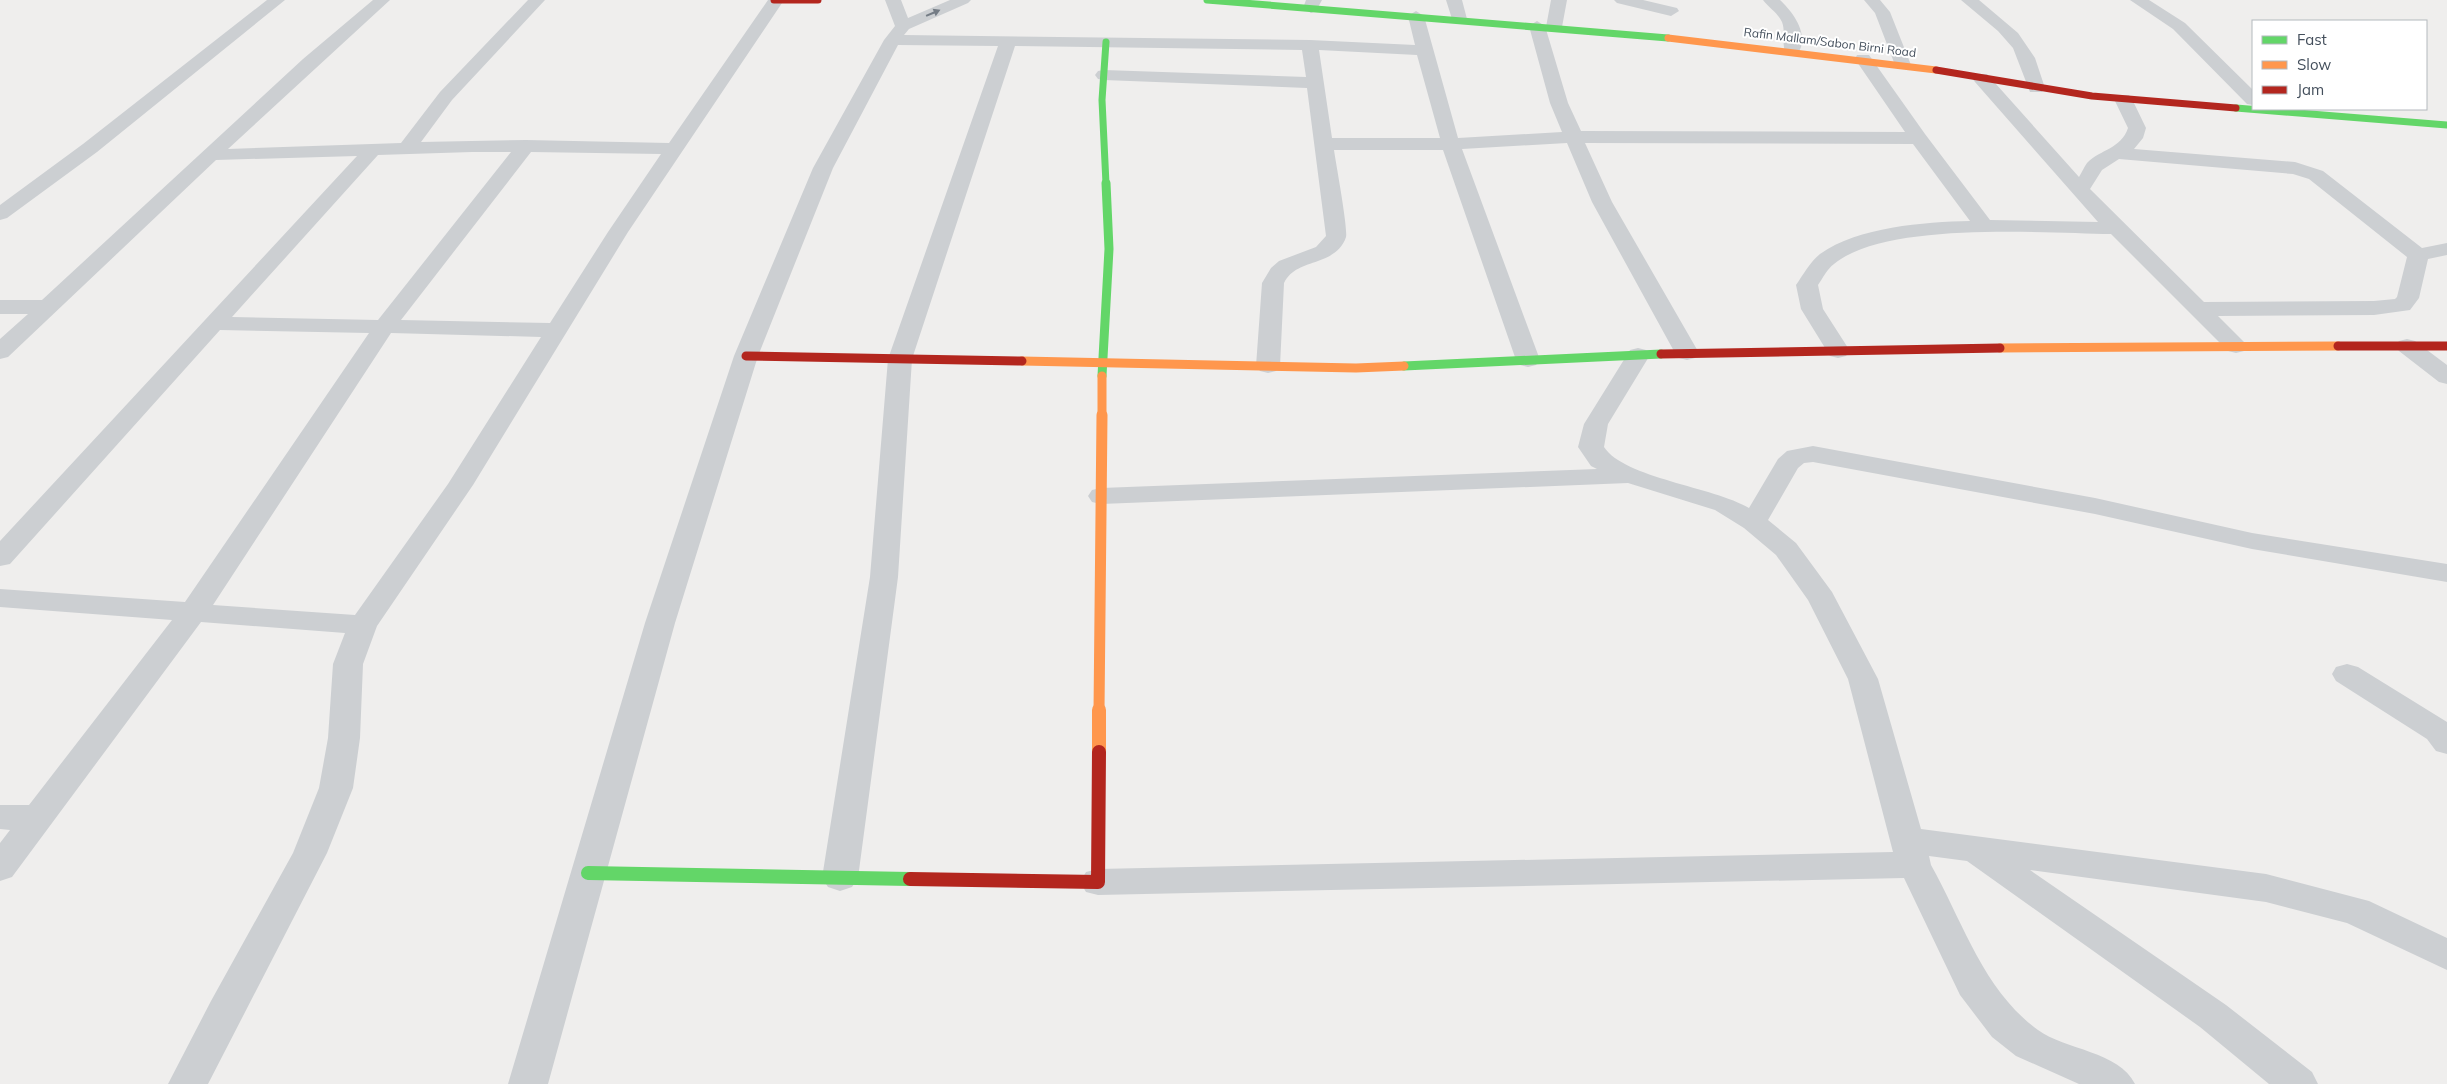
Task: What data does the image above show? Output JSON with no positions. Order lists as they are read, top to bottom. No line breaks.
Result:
{"streets":{"street":["Rafin Mallam/Sabon Birni Road"]},"legend":["Fast","Slow","Jam"]}
